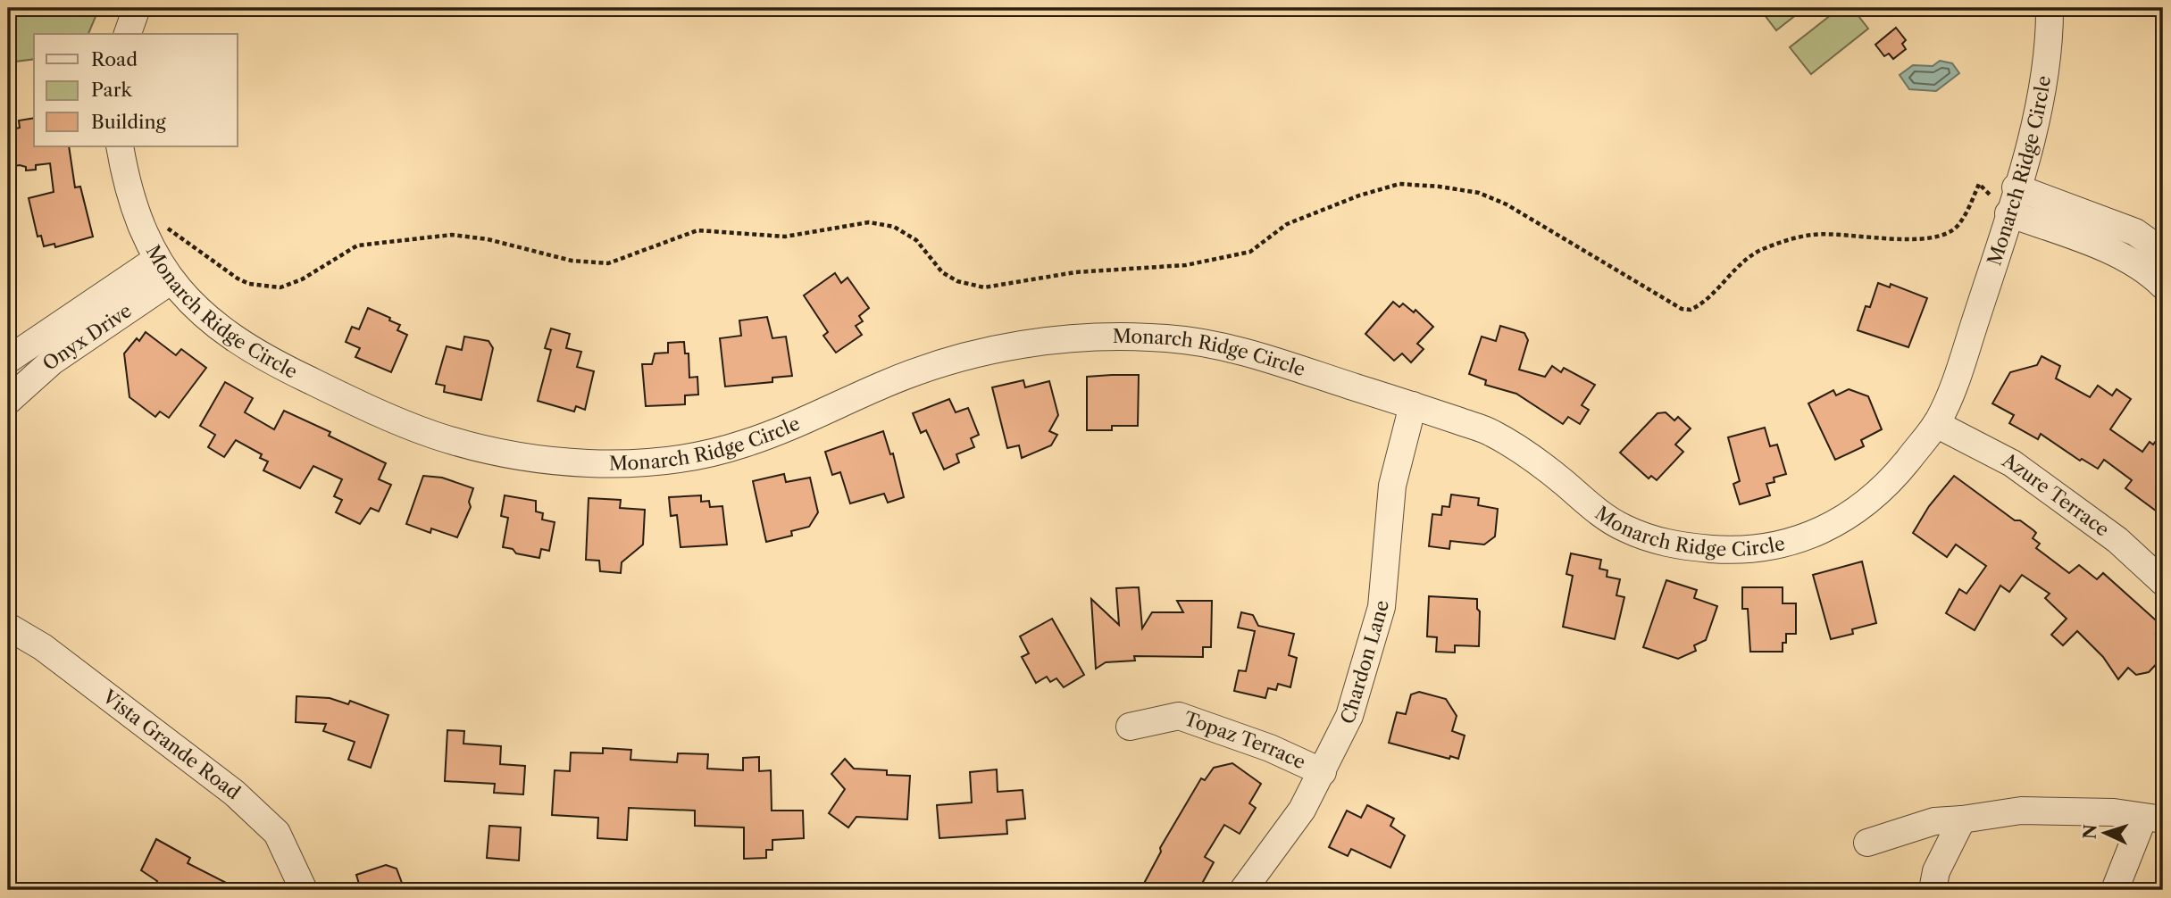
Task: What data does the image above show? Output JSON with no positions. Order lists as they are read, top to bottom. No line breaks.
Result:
{"streets":{"street":["Monarch Ridge Circle","Onyx Drive","Azure Terrace","Chardon Lane","Topaz Terrace","Vista Grande Road"]},"crossings":[["Monarch Ridge Circle","Onyx Drive"],["Monarch Ridge Circle","Azure Terrace"],["Monarch Ridge Circle","Chardon Lane"],["Chardon Lane","Topaz Terrace"]],"legend":["Road","Park","Building"],"north":"left"}
